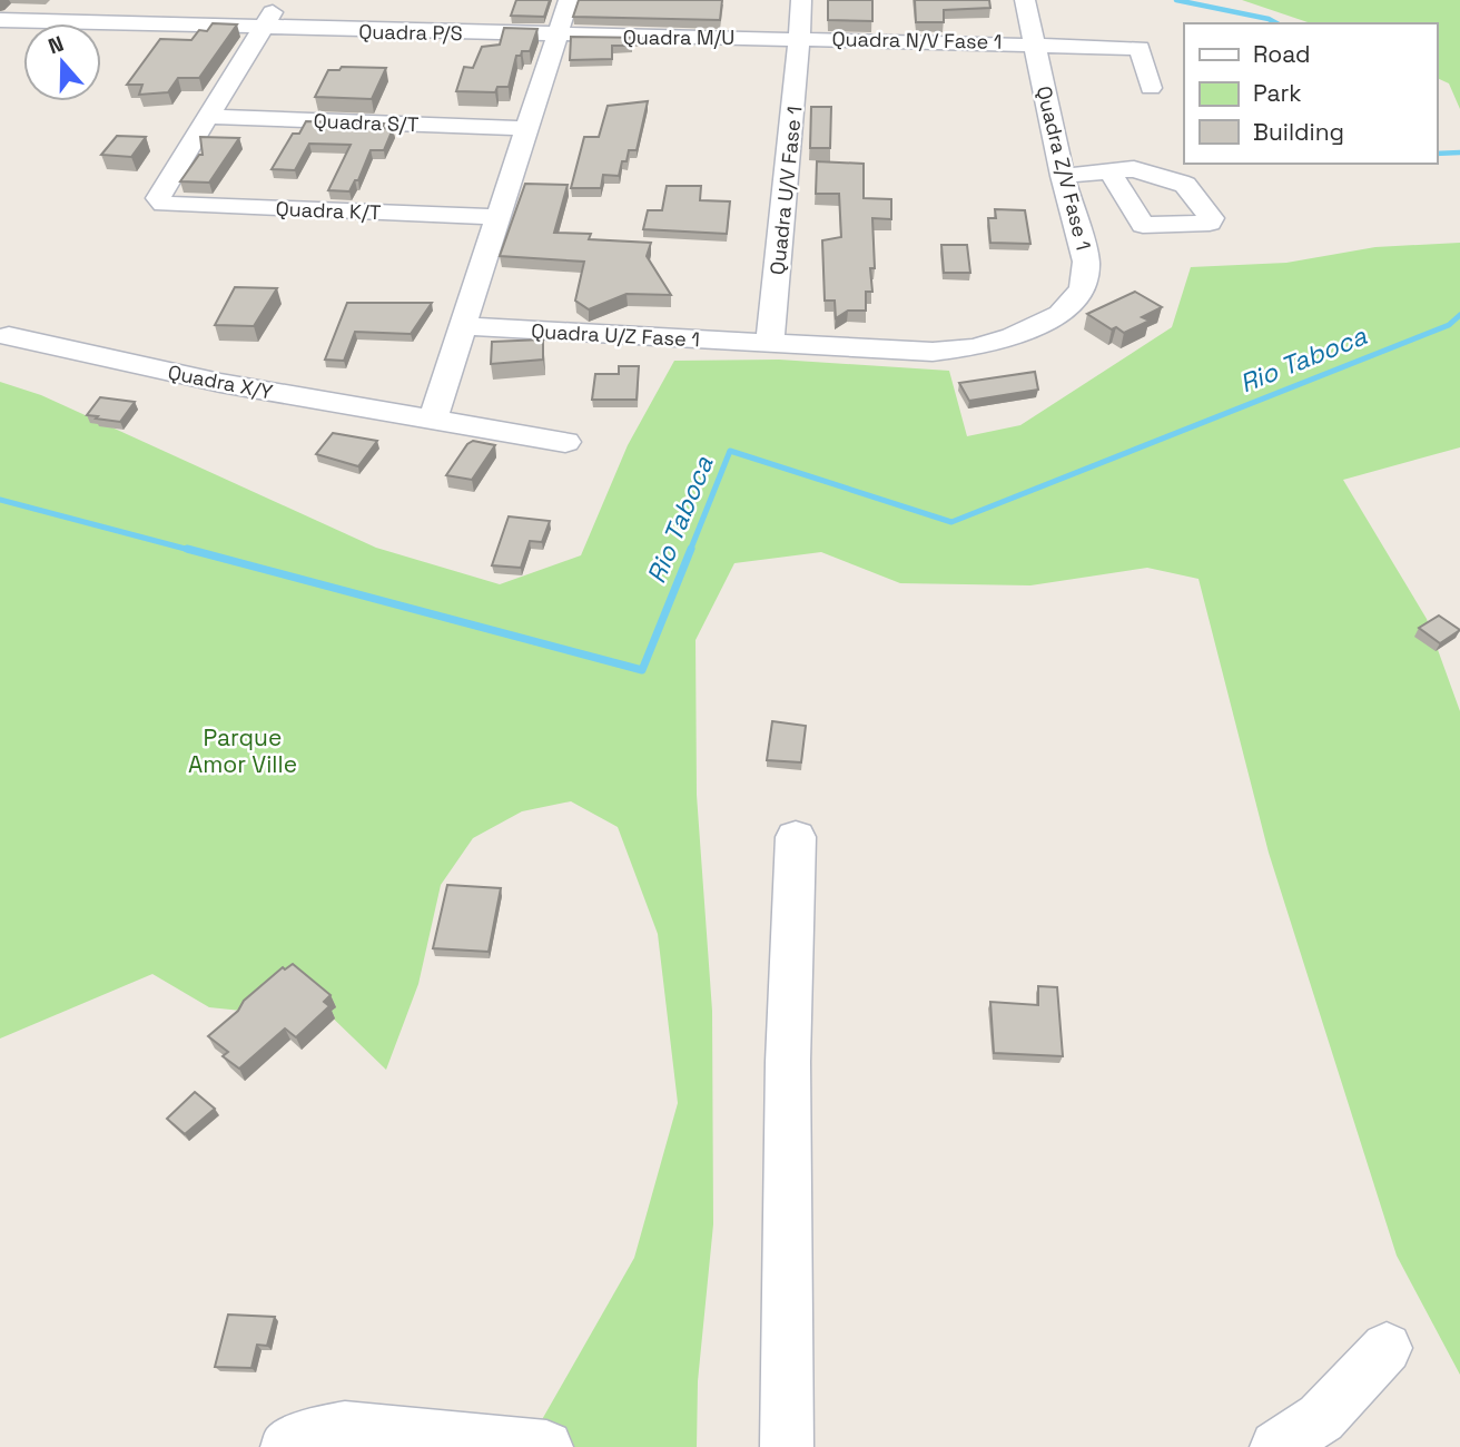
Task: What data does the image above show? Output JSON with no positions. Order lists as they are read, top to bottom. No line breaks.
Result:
{"streets":{"street":["Quadra P/S","Quadra M/U","Quadra N/V Fase 1","Quadra S/T","Quadra Z/V Fase 1","Quadra U/V Fase 1","Quadra K/T","Quadra U/Z Fase 1","Quadra X/Y"]},"crossings":[["Quadra P/S","Quadra M/U"],["Quadra M/U","Quadra N/V Fase 1"],["Quadra M/U","Quadra U/V Fase 1"],["Quadra N/V Fase 1","Quadra Z/V Fase 1"],["Quadra N/V Fase 1","Quadra U/V Fase 1"],["Quadra S/T","Quadra K/T"],["Quadra Z/V Fase 1","Quadra U/V Fase 1"],["Quadra Z/V Fase 1","Quadra U/Z Fase 1"],["Quadra U/V Fase 1","Quadra U/Z Fase 1"]],"water":["Rio Taboca"],"parks":["Parque Amor Ville"],"legend":["Road","Park","Building"],"north":"top"}
